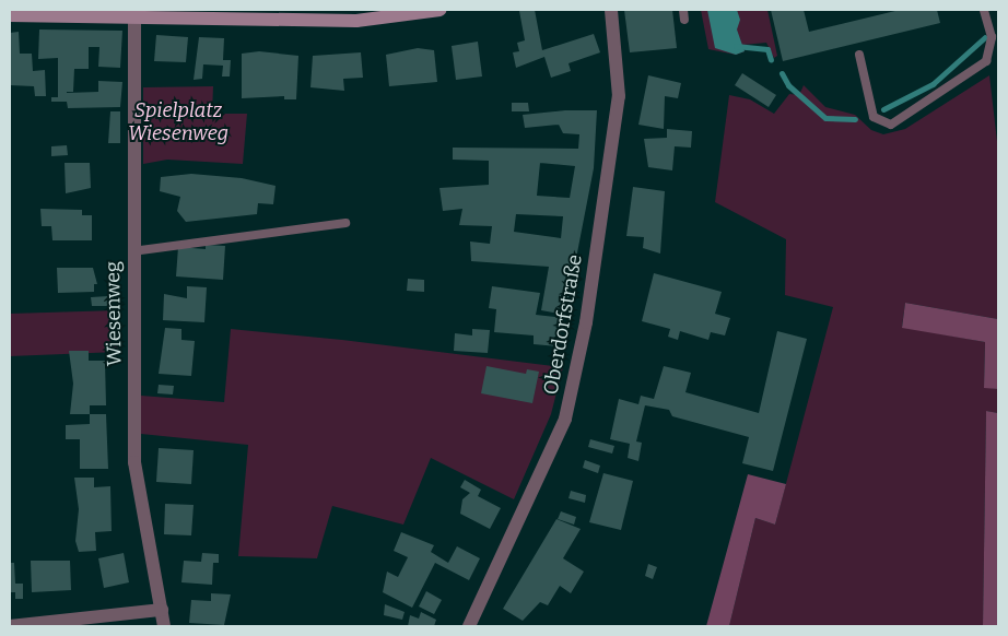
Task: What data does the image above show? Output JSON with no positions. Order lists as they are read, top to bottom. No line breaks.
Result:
{"streets":{"street":["Wiesenweg","Oberdorfstraße"]},"parks":["Spielplatz Wiesenweg"]}
